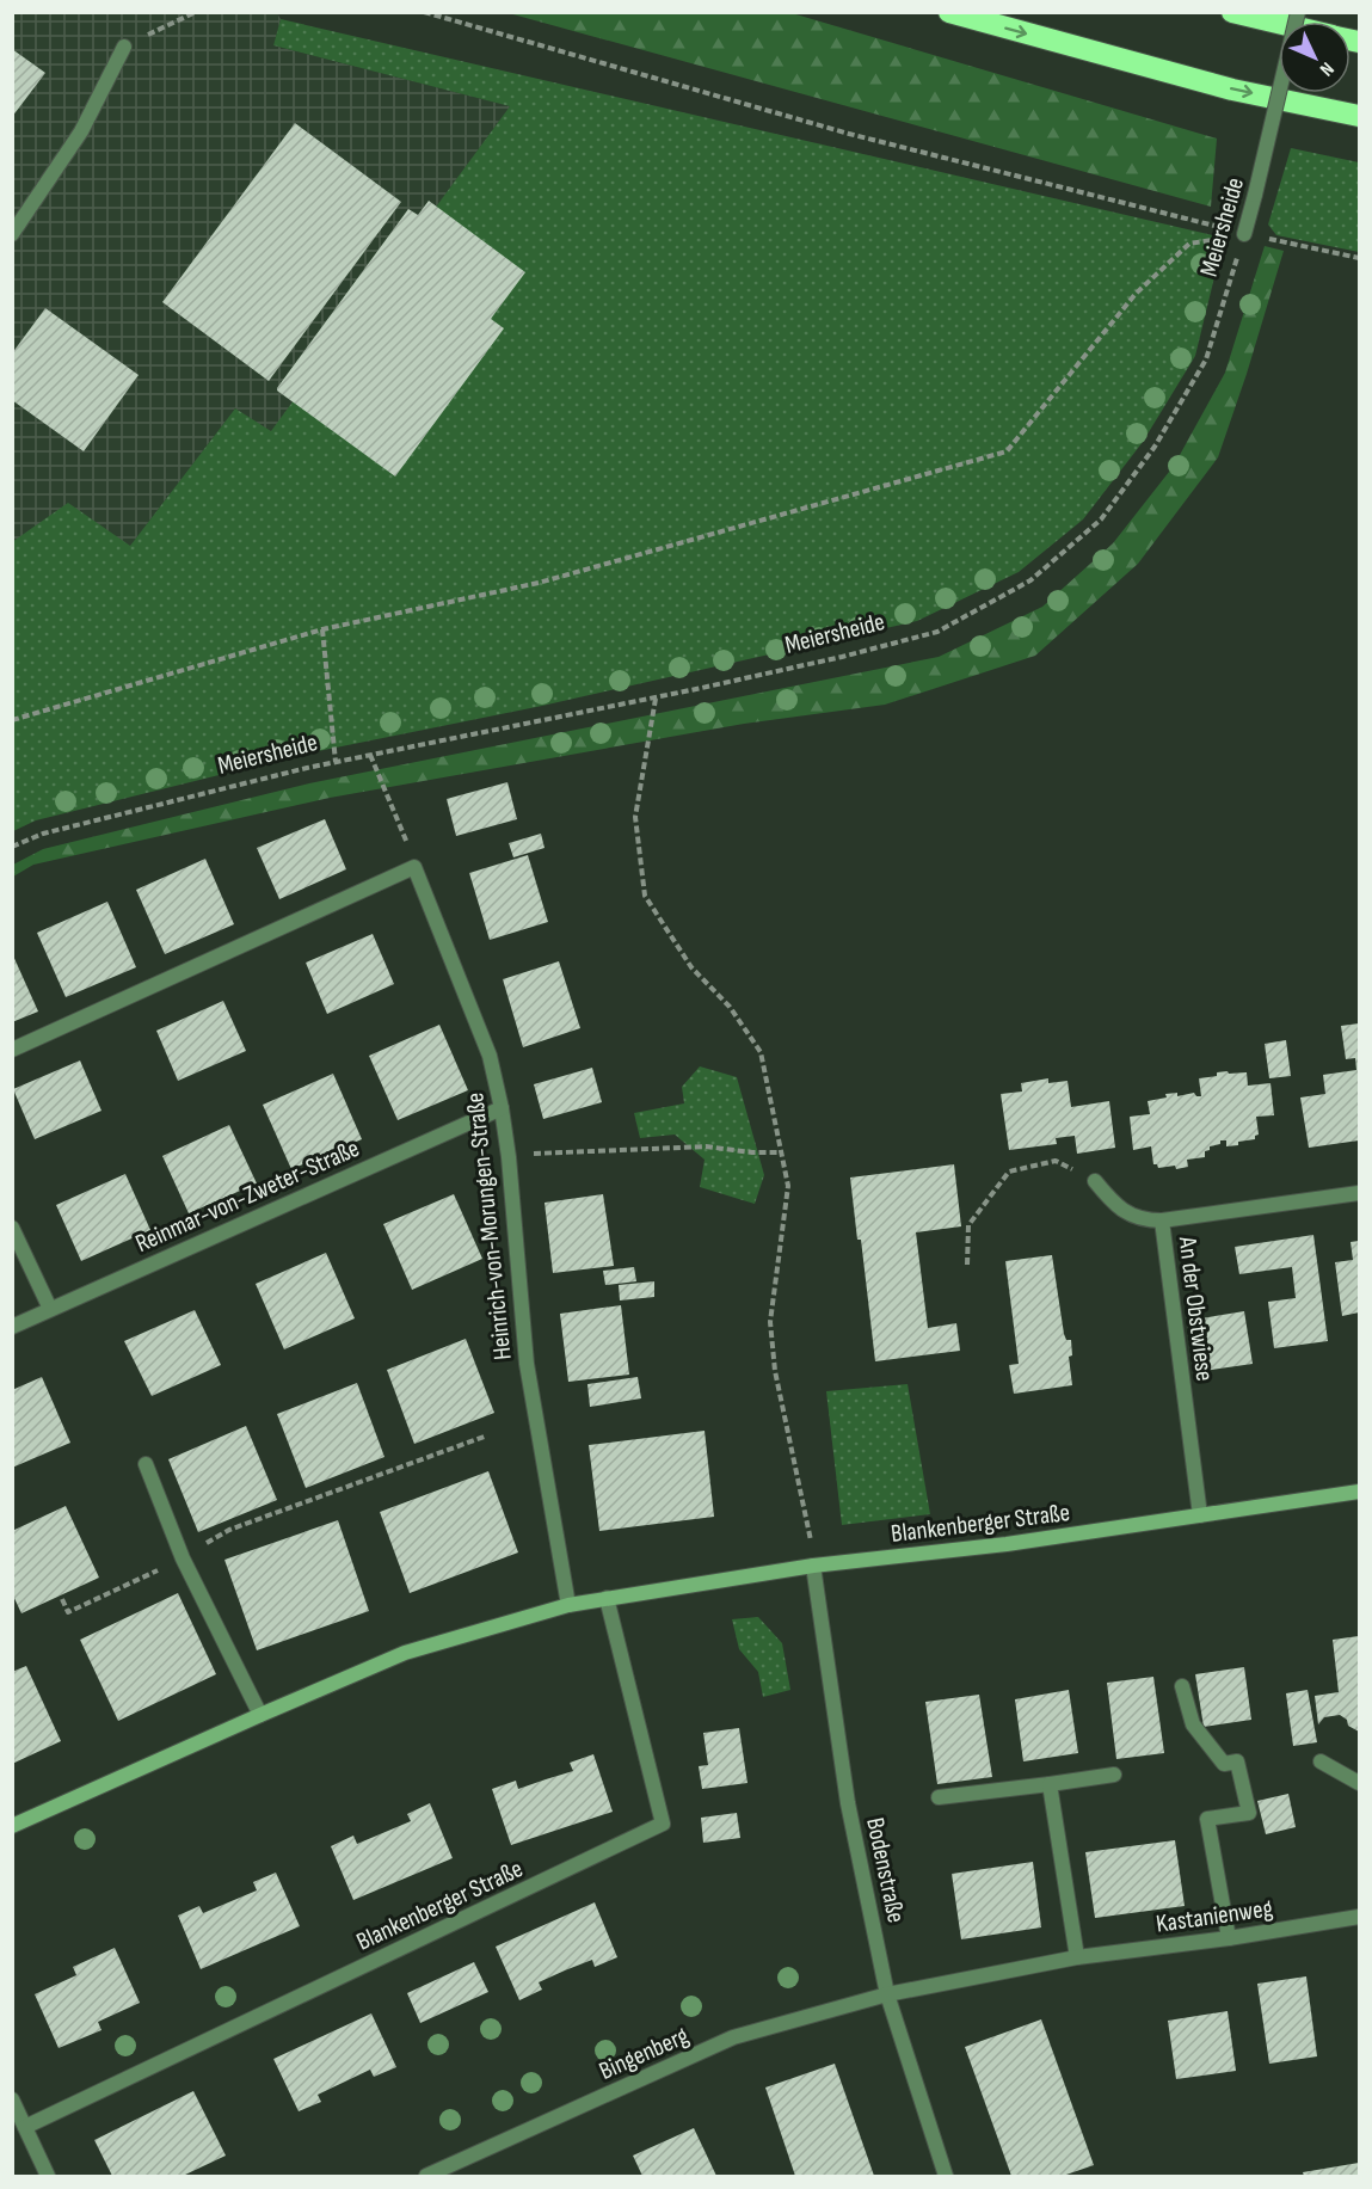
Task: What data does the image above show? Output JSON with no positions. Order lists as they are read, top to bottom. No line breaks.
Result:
{"streets":{"street":["Meiersheide","Reinmar-von-Zweter-Straße","Heinrich-von-Morungen-Straße","An der Obstwiese","Blankenberger Straße","Bodenstraße","Kastanienweg","Bingenberg"]},"crossings":[["Reinmar-von-Zweter-Straße","Heinrich-von-Morungen-Straße"],["Heinrich-von-Morungen-Straße","Blankenberger Straße"],["An der Obstwiese","Blankenberger Straße"],["Blankenberger Straße","Bodenstraße"],["Bodenstraße","Kastanienweg"],["Bodenstraße","Bingenberg"],["Kastanienweg","Bingenberg"]],"north":"bottom right"}
